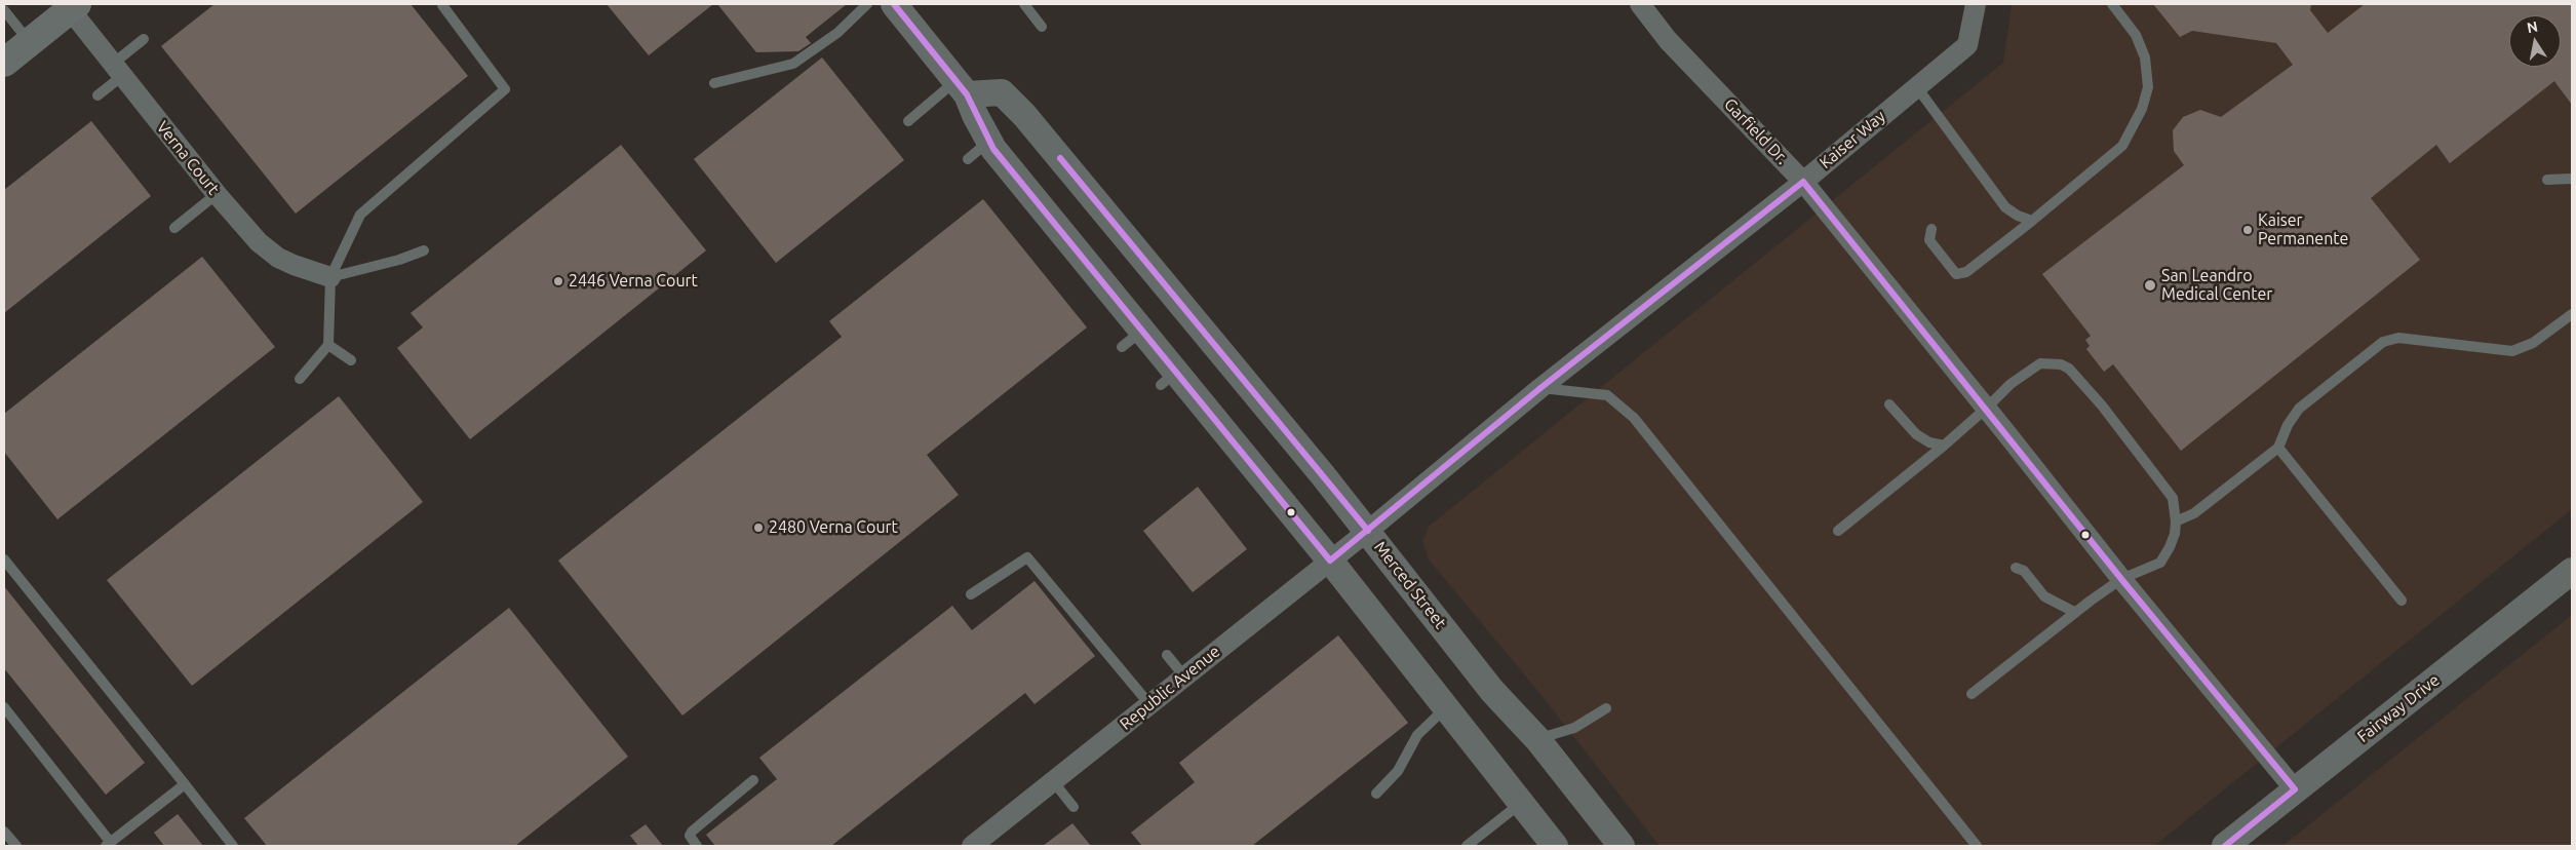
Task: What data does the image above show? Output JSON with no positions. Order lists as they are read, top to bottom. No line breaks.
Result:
{"streets":{"street":["Garfield Dr.","Kaiser Way","Verna Court","Merced Street","Republic Avenue","Fairway Drive"]},"crossings":[["Garfield Dr.","Kaiser Way"],["Garfield Dr.","Fairway Drive"],["Kaiser Way","Merced Street"],["Kaiser Way","Republic Avenue"],["Merced Street","Republic Avenue"]],"places":["Kaiser Permanente","2446 Verna Court","San Leandro Medical Center","2480 Verna Court"],"north":"top"}
